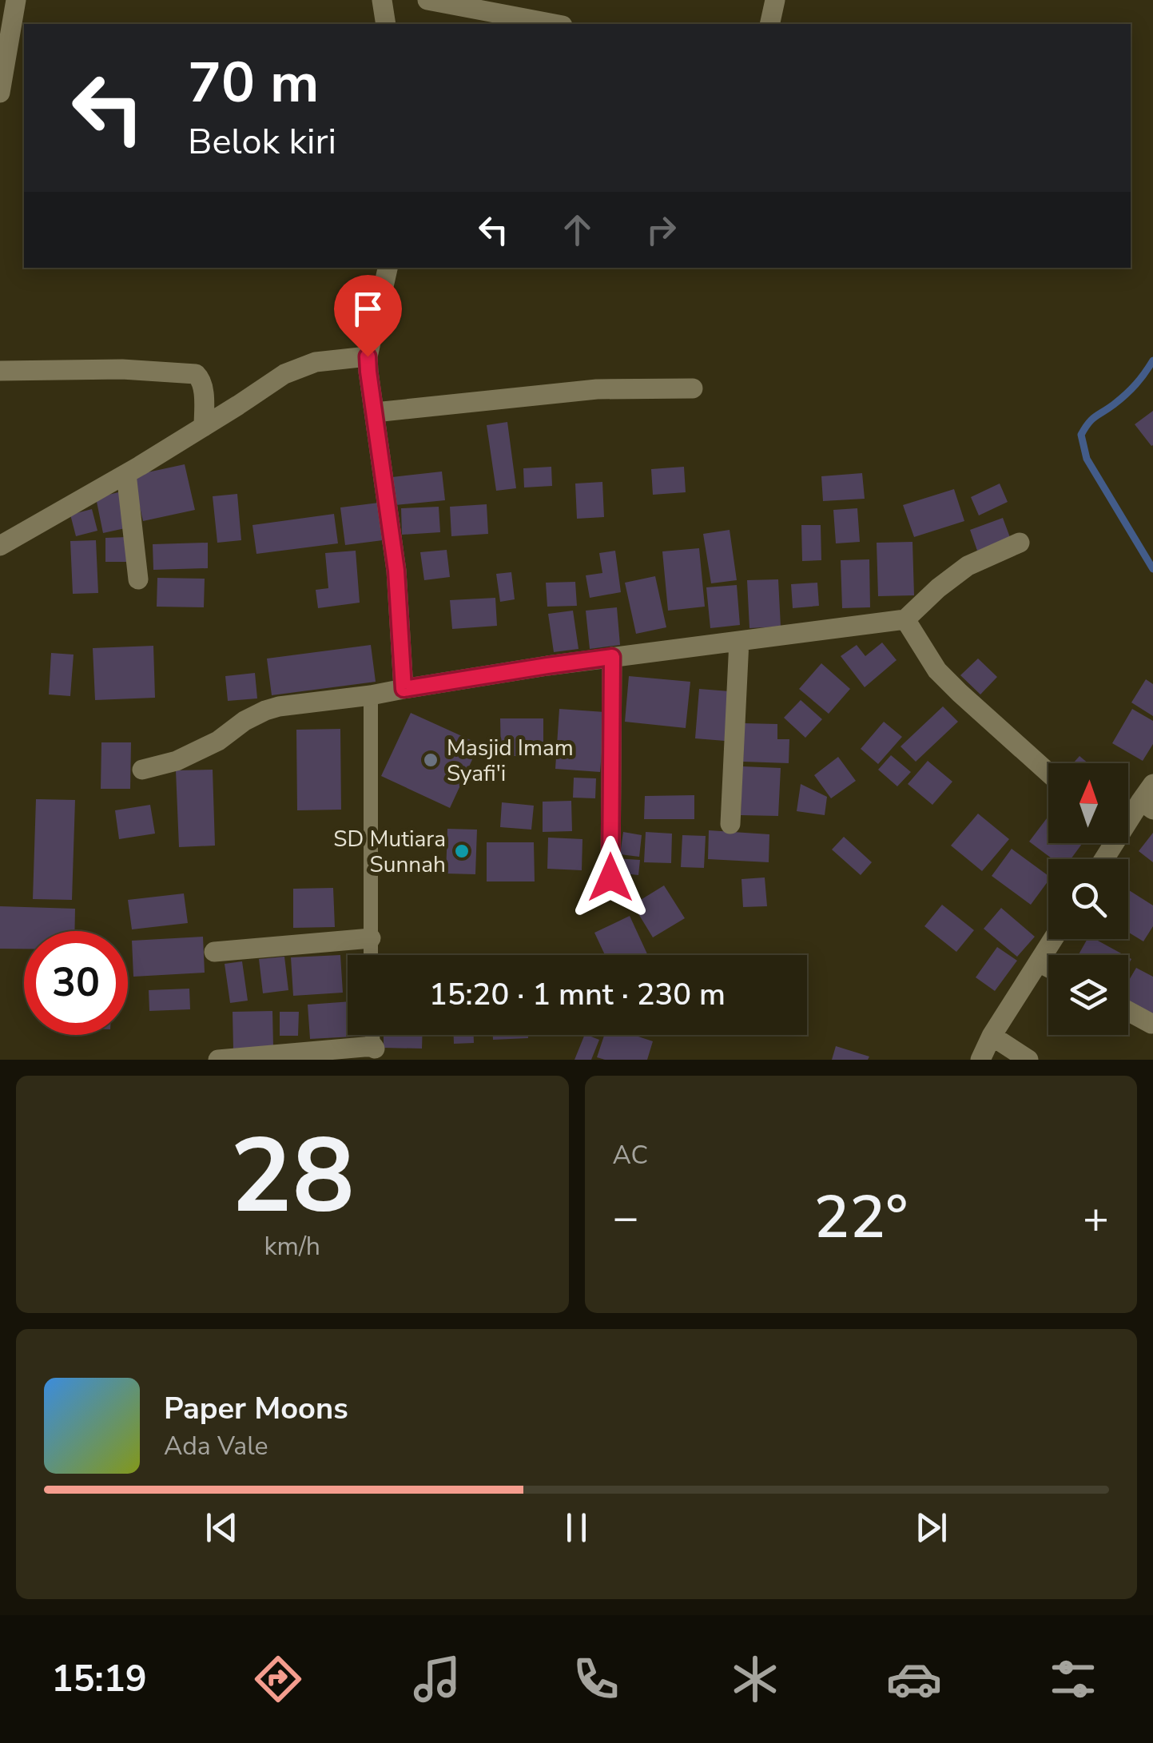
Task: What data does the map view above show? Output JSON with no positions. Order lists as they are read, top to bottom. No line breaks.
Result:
{"places":["Masjid Imam Syafi'i","SD Mutiara Sunnah"],"north":"top","page":{"turn":["70 m","Belok kiri"],"limit":"30","trip":"15:20 · 1 mnt · 230 m","tile":[["28","km/h"],"AC"],"heat":["−","22°","+"],"song":["Paper Moons","Ada Vale"],"tabs":"15:19"}}
